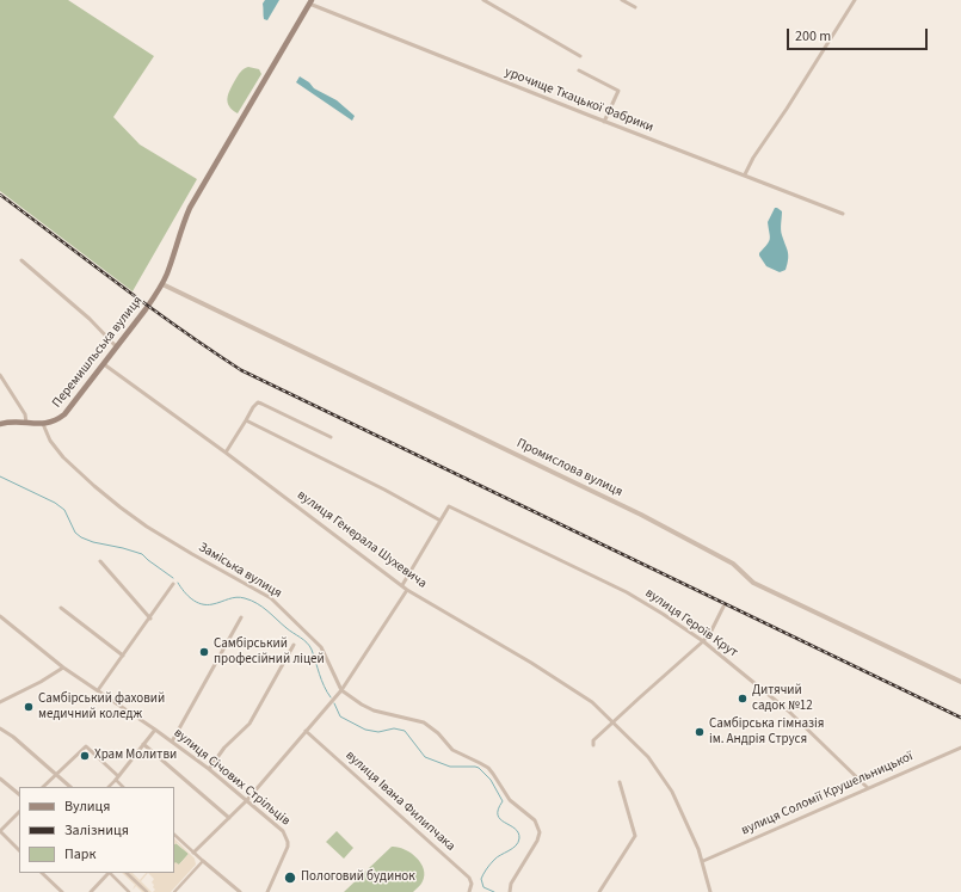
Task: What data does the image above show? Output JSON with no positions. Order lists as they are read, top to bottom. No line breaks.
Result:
{"streets":{"main road":["Перемишльська вулиця"],"street":["урочище Ткацької Фабрики","Промислова вулиця","вулиця Генерала Шухевича","Заміська вулиця","вулиця Героїв Крут","вулиця Січових Стрільців","вулиця Соломії Крушельницької","вулиця Івана Филипчака"]},"crossings":[["урочище Ткацької Фабрики","Перемишльська вулиця"],["Перемишльська вулиця","Промислова вулиця"],["Перемишльська вулиця","вулиця Генерала Шухевича"],["Перемишльська вулиця","Заміська вулиця"],["вулиця Генерала Шухевича","вулиця Соломії Крушельницької"],["вулиця Героїв Крут","вулиця Соломії Крушельницької"]],"places":["Самбірський професійний ліцей","Дитячий садок №12","Самбірський фаховий медичний коледж","Самбірська гімназія ім. Андрія Струся","Храм Молитви","Пологовий будинок"],"legend":["Вулиця","Залізниця","Парк"],"scale_bar":"200 m"}
